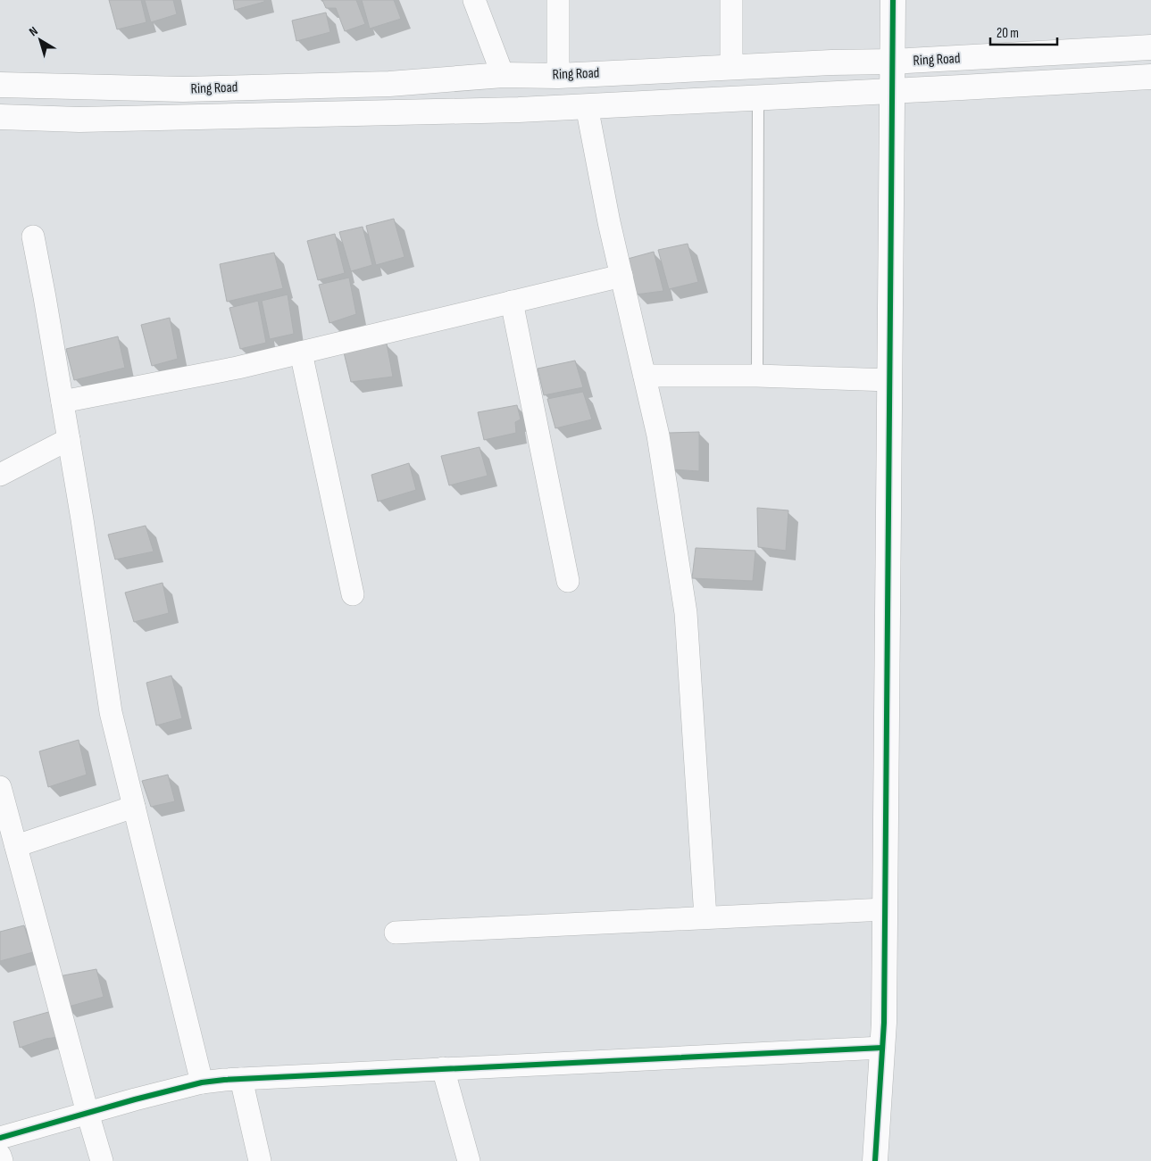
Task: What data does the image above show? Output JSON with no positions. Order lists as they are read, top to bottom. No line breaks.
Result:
{"streets":{"main road":["Ring Road"]},"scale_bar":"20 m","north":"top left"}
